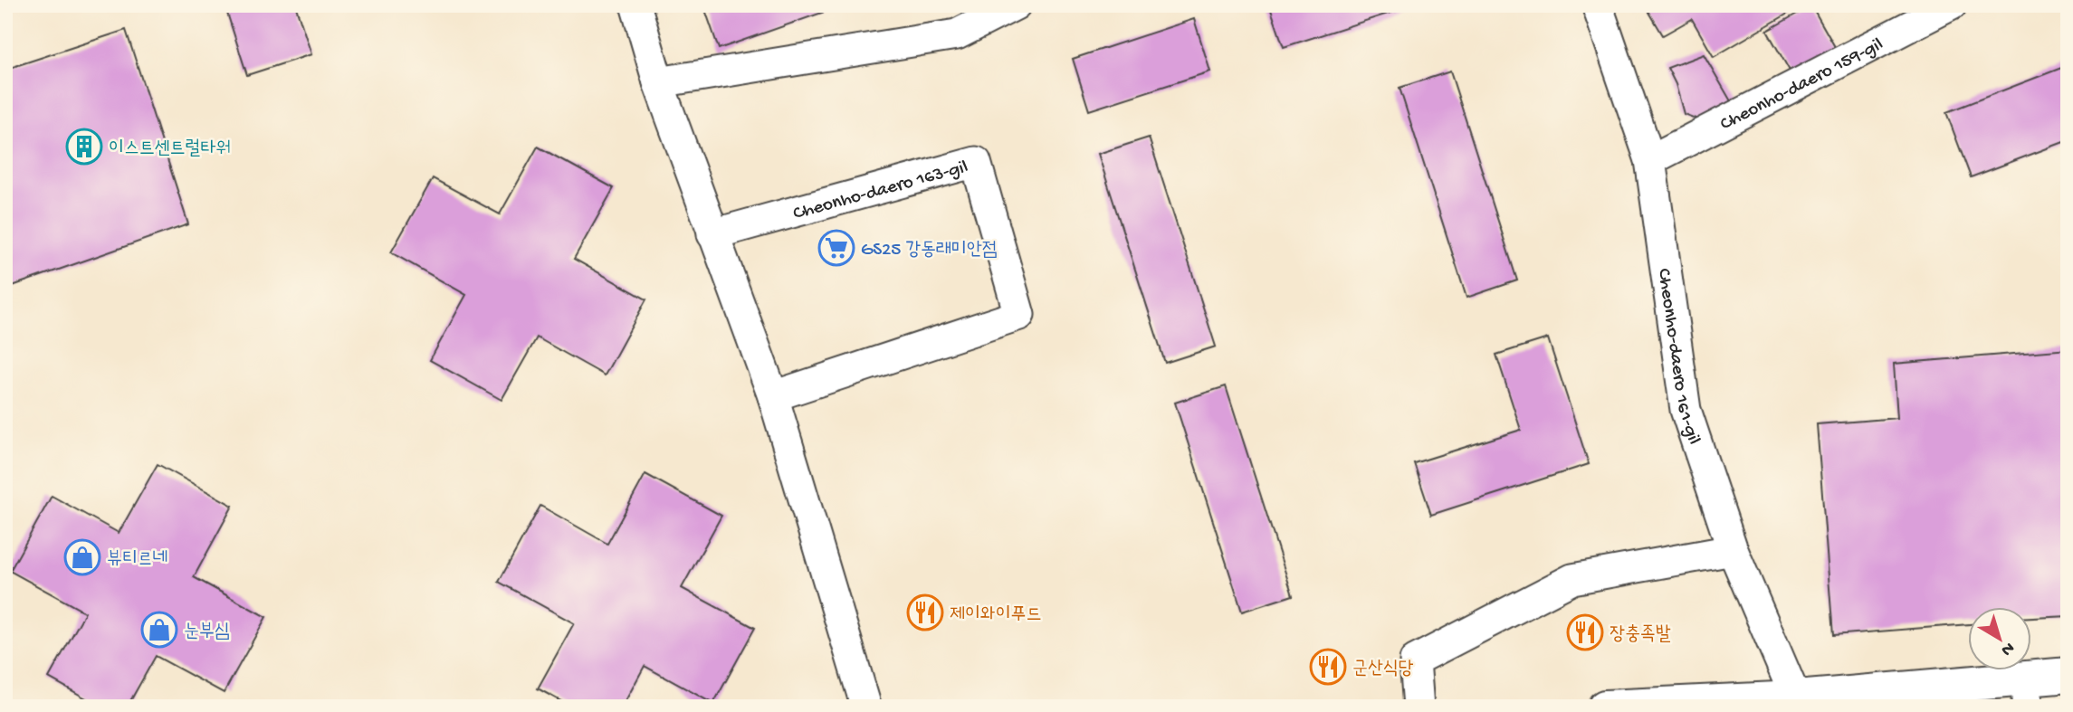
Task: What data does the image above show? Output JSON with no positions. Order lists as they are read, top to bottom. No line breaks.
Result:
{"streets":{"street":["Cheonho-daero 159-gil","Cheonho-daero 163-gil","Cheonho-daero 161-gil"]},"crossings":[["Cheonho-daero 159-gil","Cheonho-daero 161-gil"]],"places":{"building":["이스트센트럴타워"],"supermarket":["GS25 강동래미안점"],"shop":["뷰티르네","눈부심"],"restaurant":["제이와이푸드","장충족발","군산식당"]},"north":"bottom right"}
